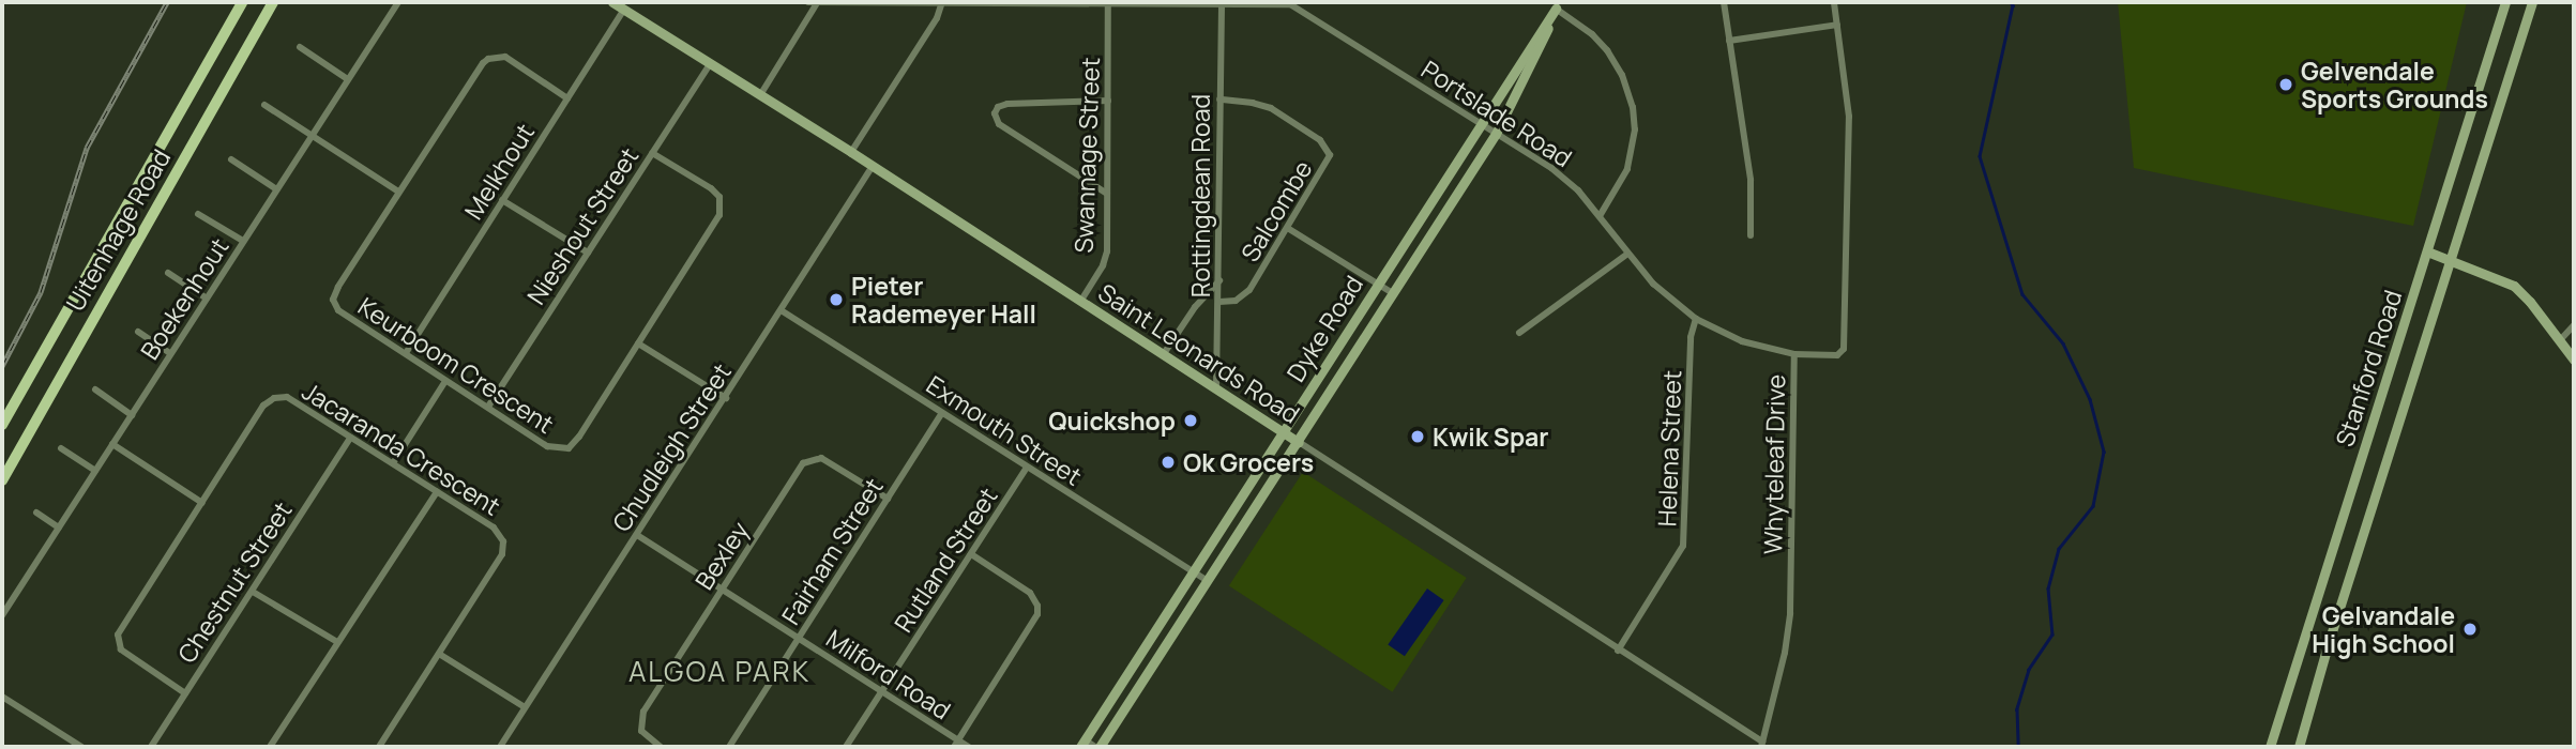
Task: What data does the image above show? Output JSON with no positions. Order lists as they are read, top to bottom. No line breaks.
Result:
{"streets":{"main road":["Uitenhage Road"],"street":["Portslade Road","Swannage Street","Melkhout","Rottingdean Road","Salcombe","Nieshout Street","Boekenhout","Dyke Road","Saint Leonards Road","Keurboom Crescent","Stanford Road","Exmouth Street","Chudleigh Street","Jacaranda Crescent","Helena Street","Whyteleaf Drive","Fairham Street","Bexley","Rutland Street","Chestnut Street","Milford Road"]},"crossings":[["Portslade Road","Swannage Street"],["Portslade Road","Rottingdean Road"],["Portslade Road","Dyke Road"],["Portslade Road","Helena Street"],["Portslade Road","Whyteleaf Drive"],["Swannage Street","Saint Leonards Road"],["Melkhout","Saint Leonards Road"],["Melkhout","Keurboom Crescent"],["Rottingdean Road","Salcombe"],["Rottingdean Road","Saint Leonards Road"],["Nieshout Street","Saint Leonards Road"],["Nieshout Street","Keurboom Crescent"],["Dyke Road","Saint Leonards Road"],["Dyke Road","Exmouth Street"],["Saint Leonards Road","Chudleigh Street"],["Saint Leonards Road","Helena Street"],["Saint Leonards Road","Whyteleaf Drive"],["Exmouth Street","Chudleigh Street"],["Exmouth Street","Fairham Street"],["Exmouth Street","Rutland Street"],["Chudleigh Street","Milford Road"],["Jacaranda Crescent","Chestnut Street"],["Fairham Street","Bexley"],["Fairham Street","Milford Road"],["Bexley","Milford Road"],["Rutland Street","Milford Road"]],"districts":["ALGOA PARK"],"places":["Gelvendale Sports Grounds","Pieter Rademeyer Hall","Quickshop","Kwik Spar","Ok Grocers","Gelvandale High School"]}
